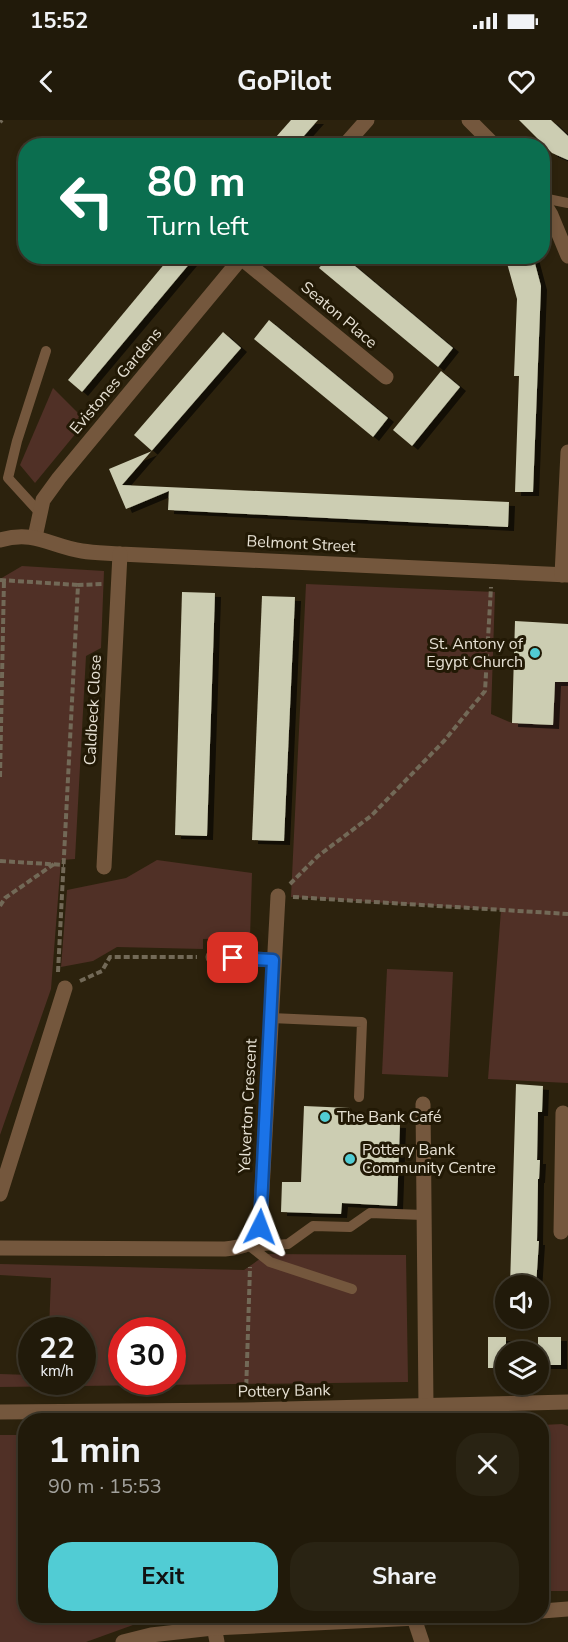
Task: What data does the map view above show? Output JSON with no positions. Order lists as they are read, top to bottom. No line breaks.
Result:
{"streets":{"street":["Seaton Place","Evistones Gardens","Belmont Street","Caldbeck Close","Yelverton Crescent","Pottery Bank"]},"crossings":[["Evistones Gardens","Belmont Street"],["Belmont Street","Caldbeck Close"]],"places":["St. Antony of Egypt Church","The Bank Café","Pottery Bank Community Centre"],"page":{"status":"15:52","header":"GoPilot","turn":["80 m","Turn left"],"speed":"22 km/h","limit":"30","heading":["1 min","90 m · 15:53"],"buttons":["Exit","Share"]}}
